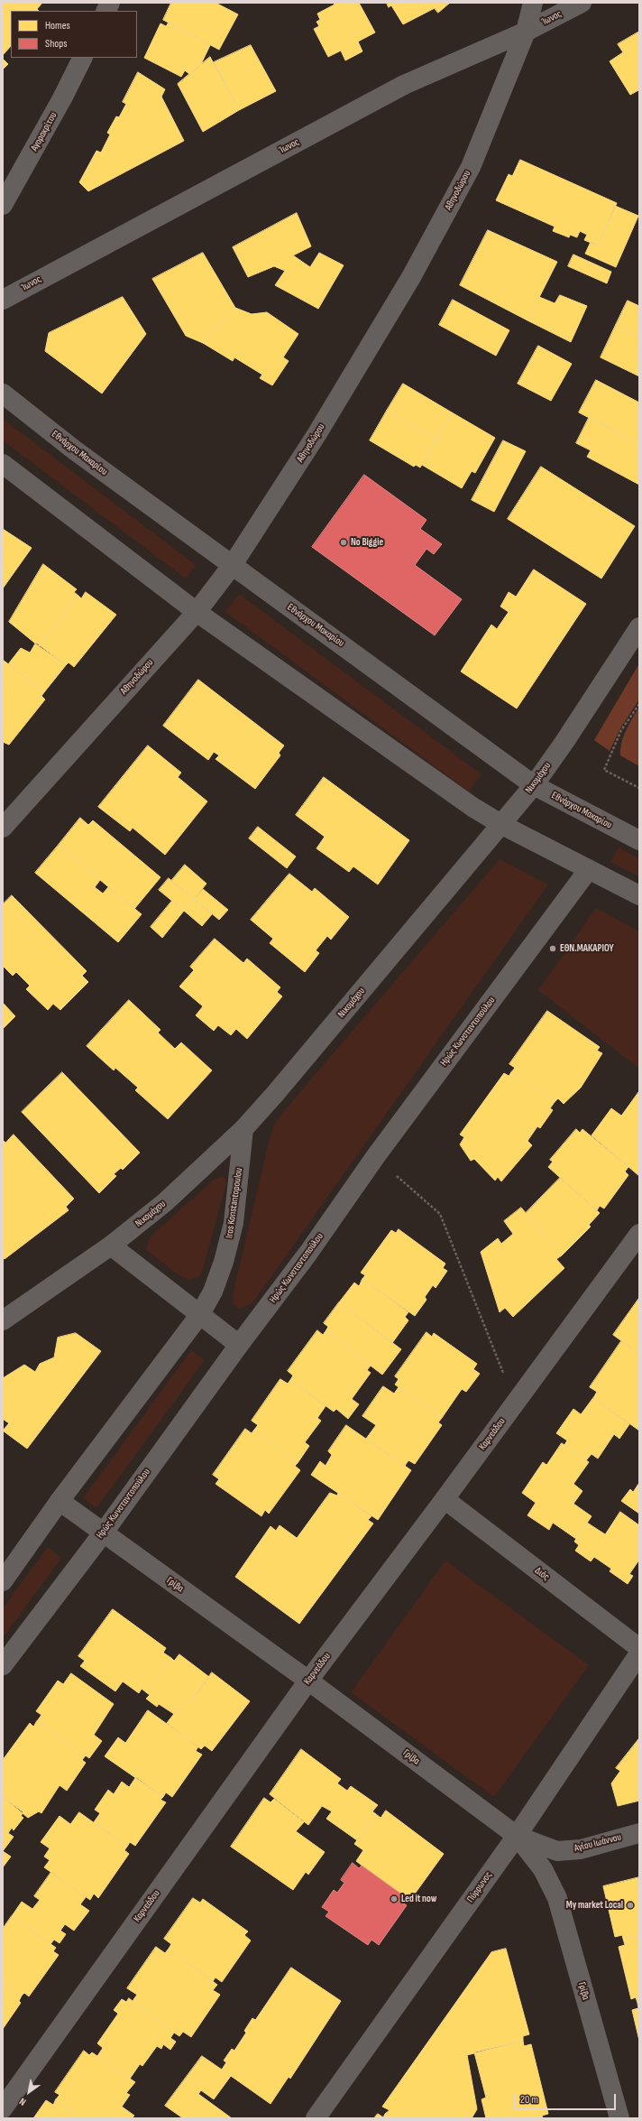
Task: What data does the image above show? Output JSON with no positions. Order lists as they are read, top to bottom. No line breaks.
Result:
{"streets":{"street":["Ίωνος","Αγορακρίτου","Αθηνοδώρου","Εθνάρχου Μακαρίου","Νικομάχου","Ηρώς Κωνσταντοπούλου","Iros Konstantopoulou","Καρνεάδου","Διός","Γρίβα","Αγίου Ιωάννου","Πύρρωνος"]},"crossings":[["Ίωνος","Αθηνοδώρου"],["Αθηνοδώρου","Εθνάρχου Μακαρίου"],["Εθνάρχου Μακαρίου","Νικομάχου"],["Νικομάχου","Iros Konstantopoulou"],["Ηρώς Κωνσταντοπούλου","Γρίβα"],["Καρνεάδου","Διός"],["Καρνεάδου","Γρίβα"],["Γρίβα","Αγίου Ιωάννου"],["Γρίβα","Πύρρωνος"],["Αγίου Ιωάννου","Πύρρωνος"]],"places":["Νο Biggie","ΕΘΝ.ΜΑΚΑΡΙΟΥ","Led it now","My market Local"],"legend":["Homes","Shops"],"scale_bar":"20 m","north":"bottom left"}
